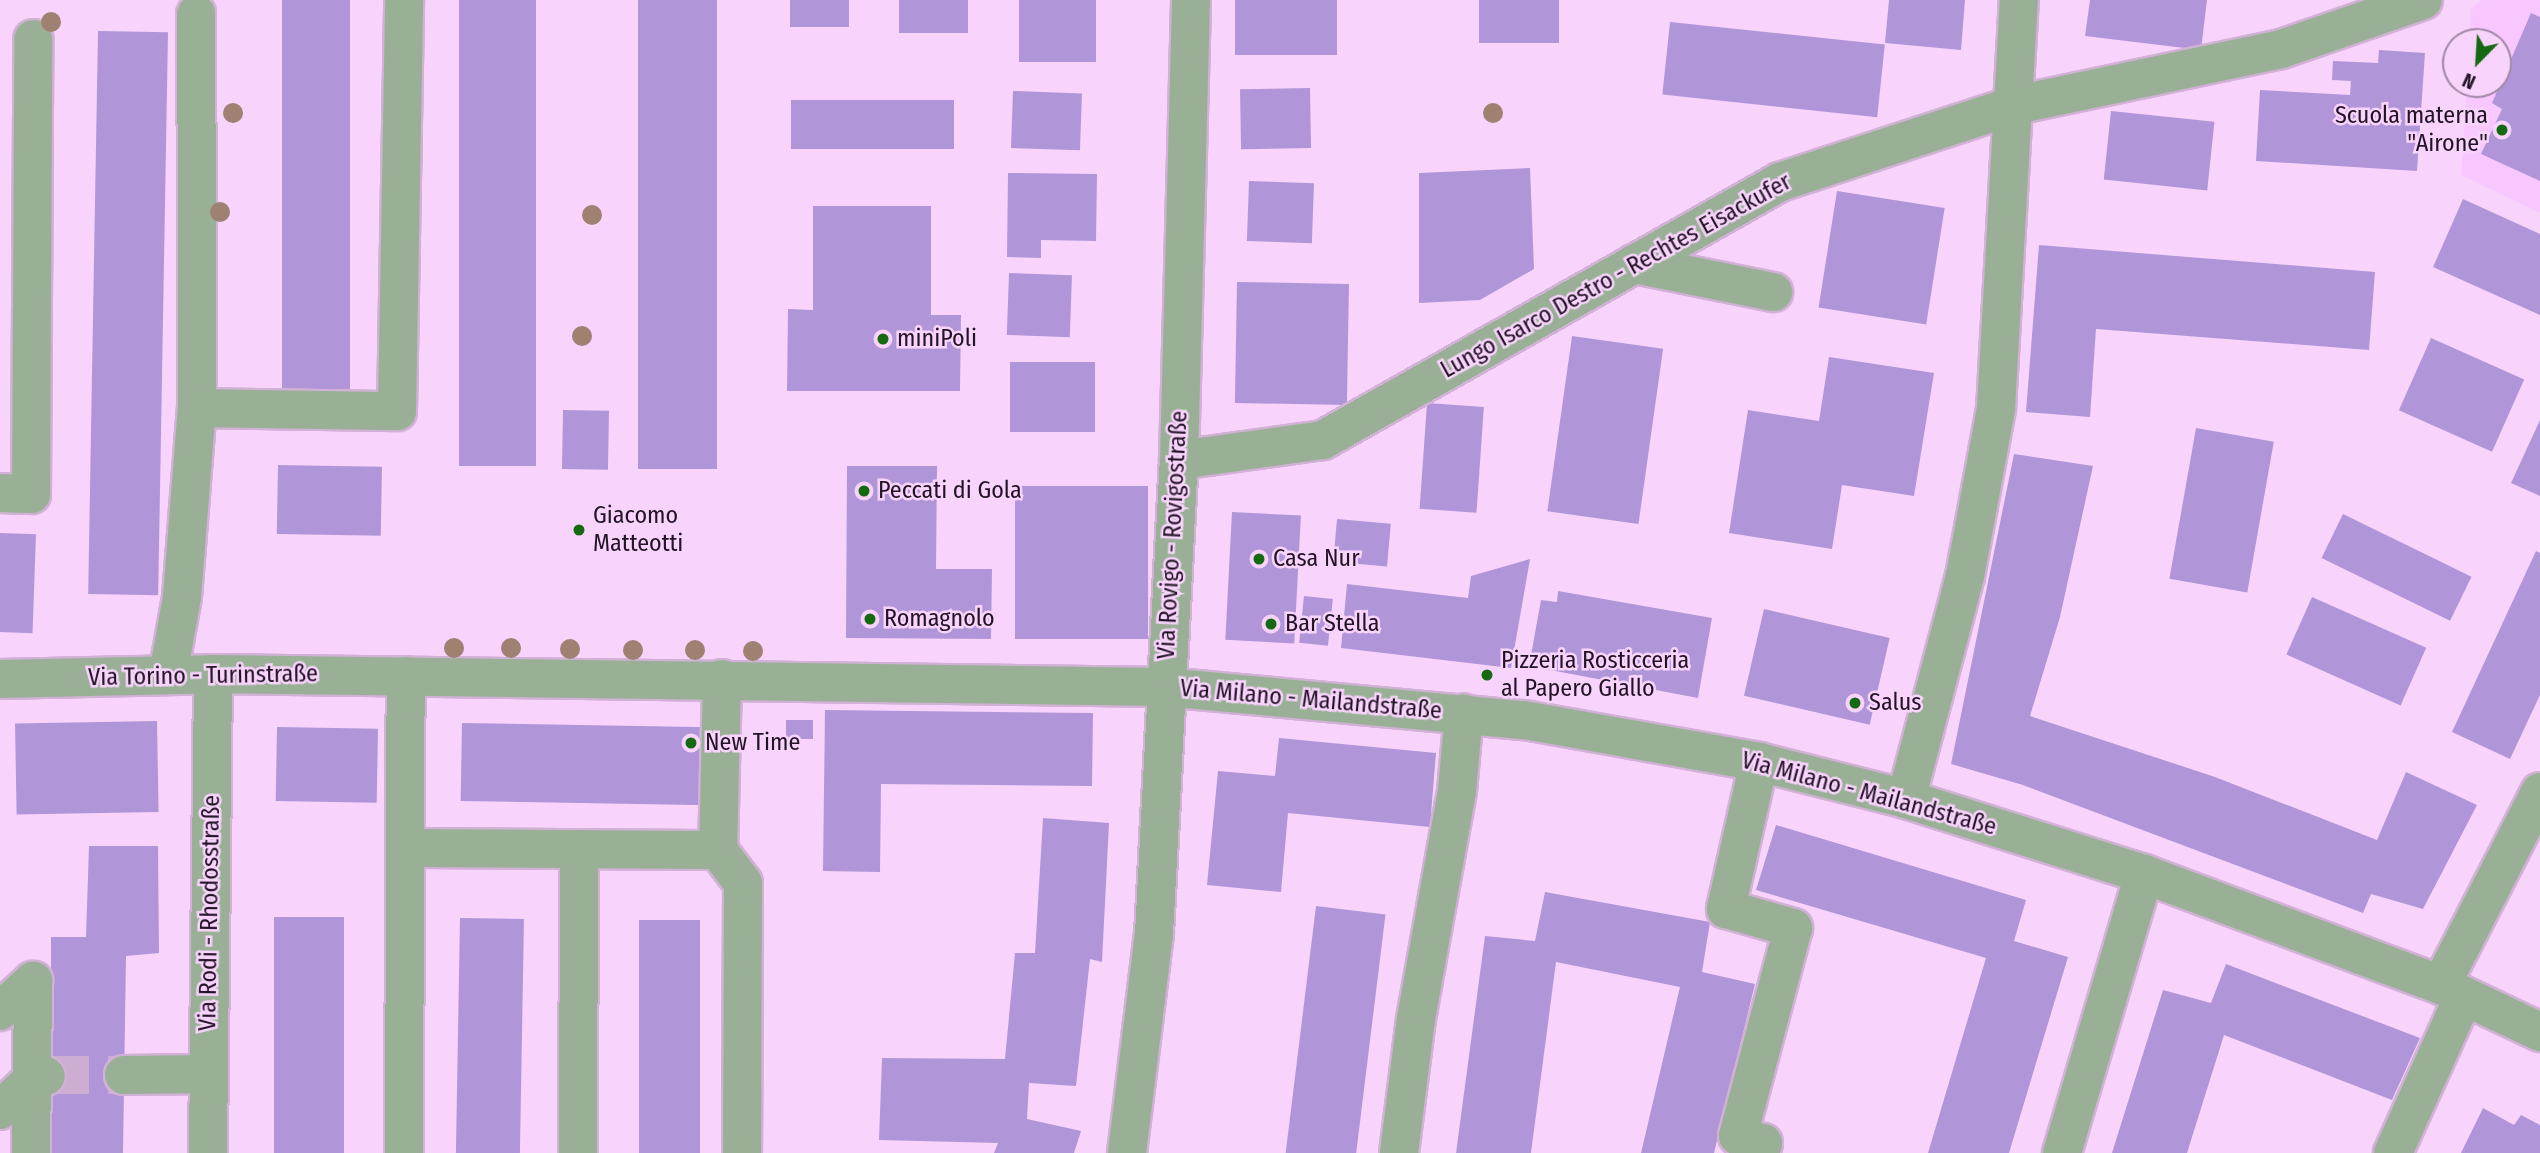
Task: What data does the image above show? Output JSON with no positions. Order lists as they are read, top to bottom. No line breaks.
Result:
{"streets":{"street":["Lungo Isarco Destro - Rechtes Eisackufer","Via Rovigo - Rovigostraße","Via Torino - Turinstraße","Via Milano - Mailandstraße","Via Rodi - Rhodosstraße"]},"crossings":[["Lungo Isarco Destro - Rechtes Eisackufer","Via Rovigo - Rovigostraße"],["Via Rovigo - Rovigostraße","Via Milano - Mailandstraße"],["Via Torino - Turinstraße","Via Milano - Mailandstraße"],["Via Torino - Turinstraße","Via Rodi - Rhodosstraße"]],"places":["Scuola materna \"Airone\"","miniPoli","Peccati di Gola","Giacomo Matteotti","Casa Nur","Romagnolo","Bar Stella","Pizzeria Rosticceria al Papero Giallo","Salus","New Time"],"north":"bottom left"}
